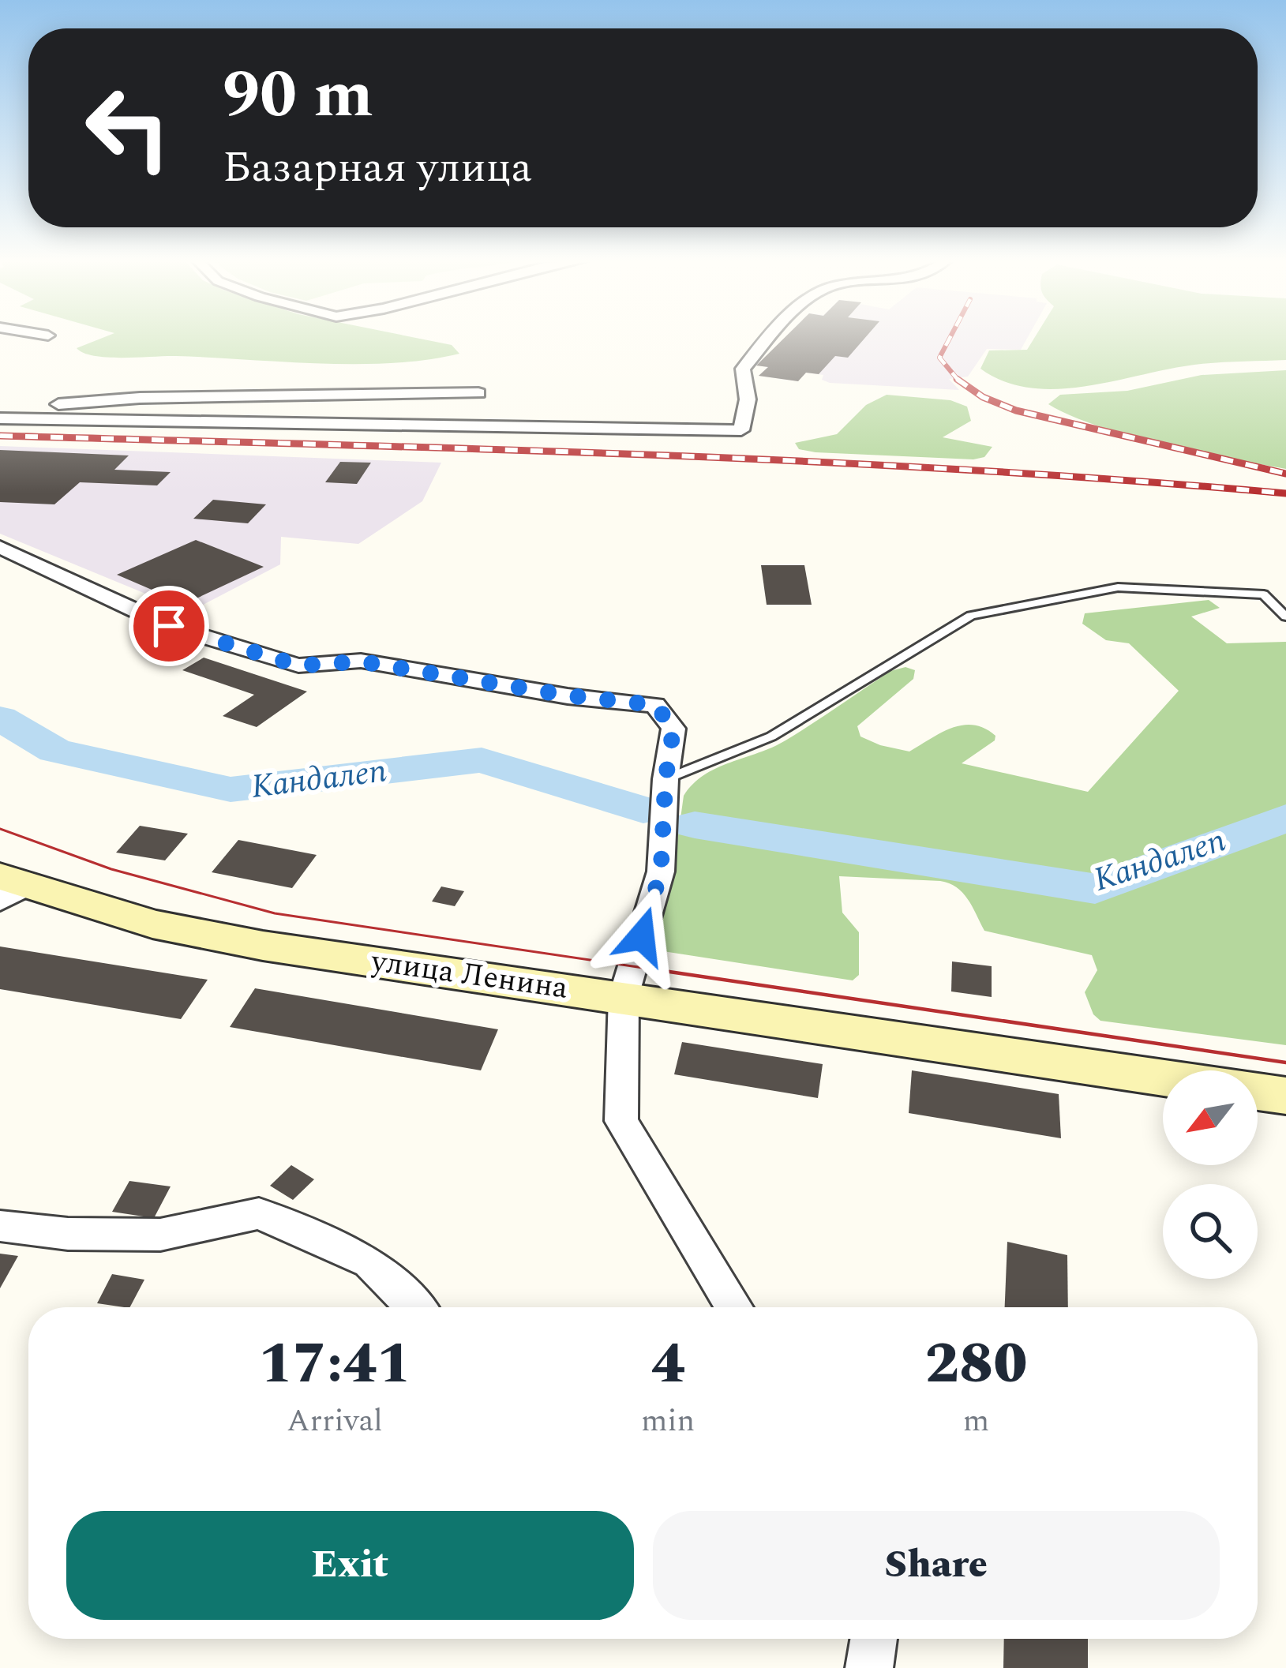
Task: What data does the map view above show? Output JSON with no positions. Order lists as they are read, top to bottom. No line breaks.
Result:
{"streets":{"main road":["улица Ленина"]},"water":["Кандалеп"],"north":"bottom left","page":{"turn":["90 m","Базарная улица"],"eta":["17:41","Arrival","4","min","280","m"],"buttons":["Exit","Share"]}}
